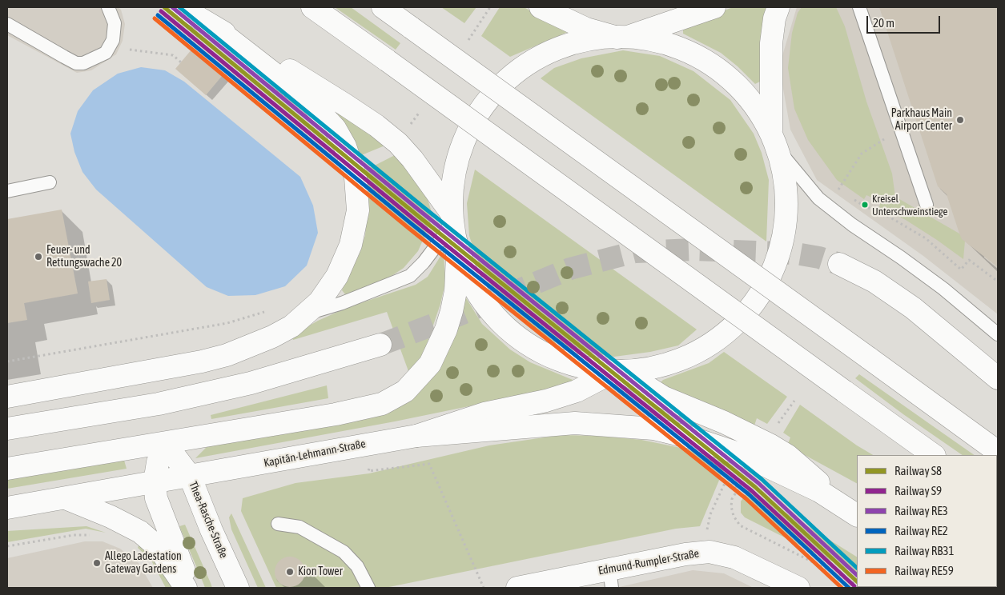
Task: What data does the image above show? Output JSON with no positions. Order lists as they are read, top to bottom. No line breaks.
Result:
{"streets":{"main road":["Kapitän-Lehmann-Straße","Thea-Rasche-Straße","Edmund-Rumpler-Straße"]},"crossings":[["Kapitän-Lehmann-Straße","Thea-Rasche-Straße"]],"places":["Parkhaus Main Airport Center","Kreisel Unterschweinstiege","Feuer- und Rettungswache 20","Allego Ladestation Gateway Gardens","Kion Tower"],"lines":["rail line S8","rail line RE3","rail line RB31","rail line S9","rail line RE2","rail line RE59"],"legend":["Railway S8","Railway S9","Railway RE3","Railway RE2","Railway RB31","Railway RE59"],"scale_bar":"20 m"}
